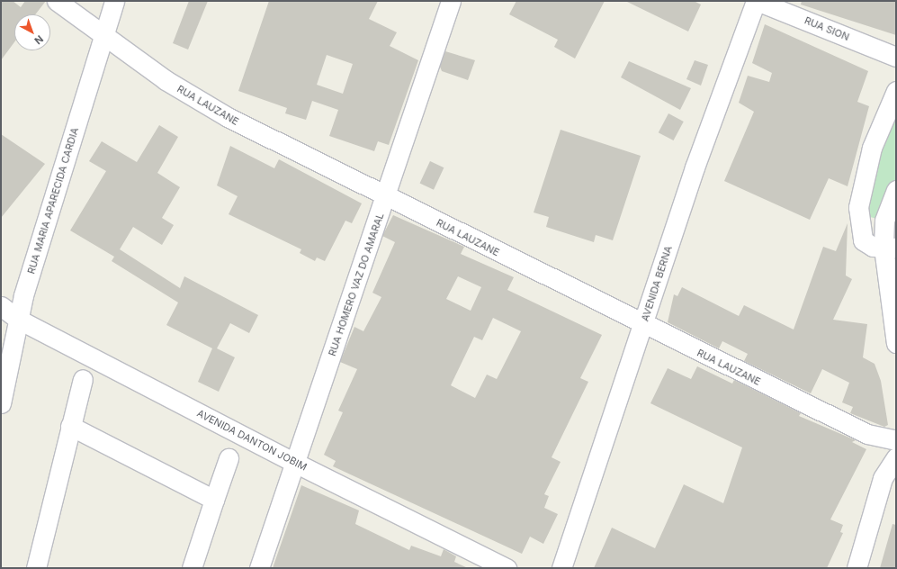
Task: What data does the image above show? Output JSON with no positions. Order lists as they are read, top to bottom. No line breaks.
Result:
{"streets":{"street":["RUA SION","RUA LAUZANE","RUA MARIA APARECIDA CARDIA","AVENIDA BERNA","RUA HOMERO VAZ DO AMARAL","AVENIDA DANTON JOBIM"]},"crossings":[["RUA SION","AVENIDA BERNA"],["RUA LAUZANE","RUA MARIA APARECIDA CARDIA"],["RUA LAUZANE","AVENIDA BERNA"],["RUA LAUZANE","RUA HOMERO VAZ DO AMARAL"],["RUA MARIA APARECIDA CARDIA","AVENIDA DANTON JOBIM"],["RUA HOMERO VAZ DO AMARAL","AVENIDA DANTON JOBIM"]],"north":"bottom right"}
